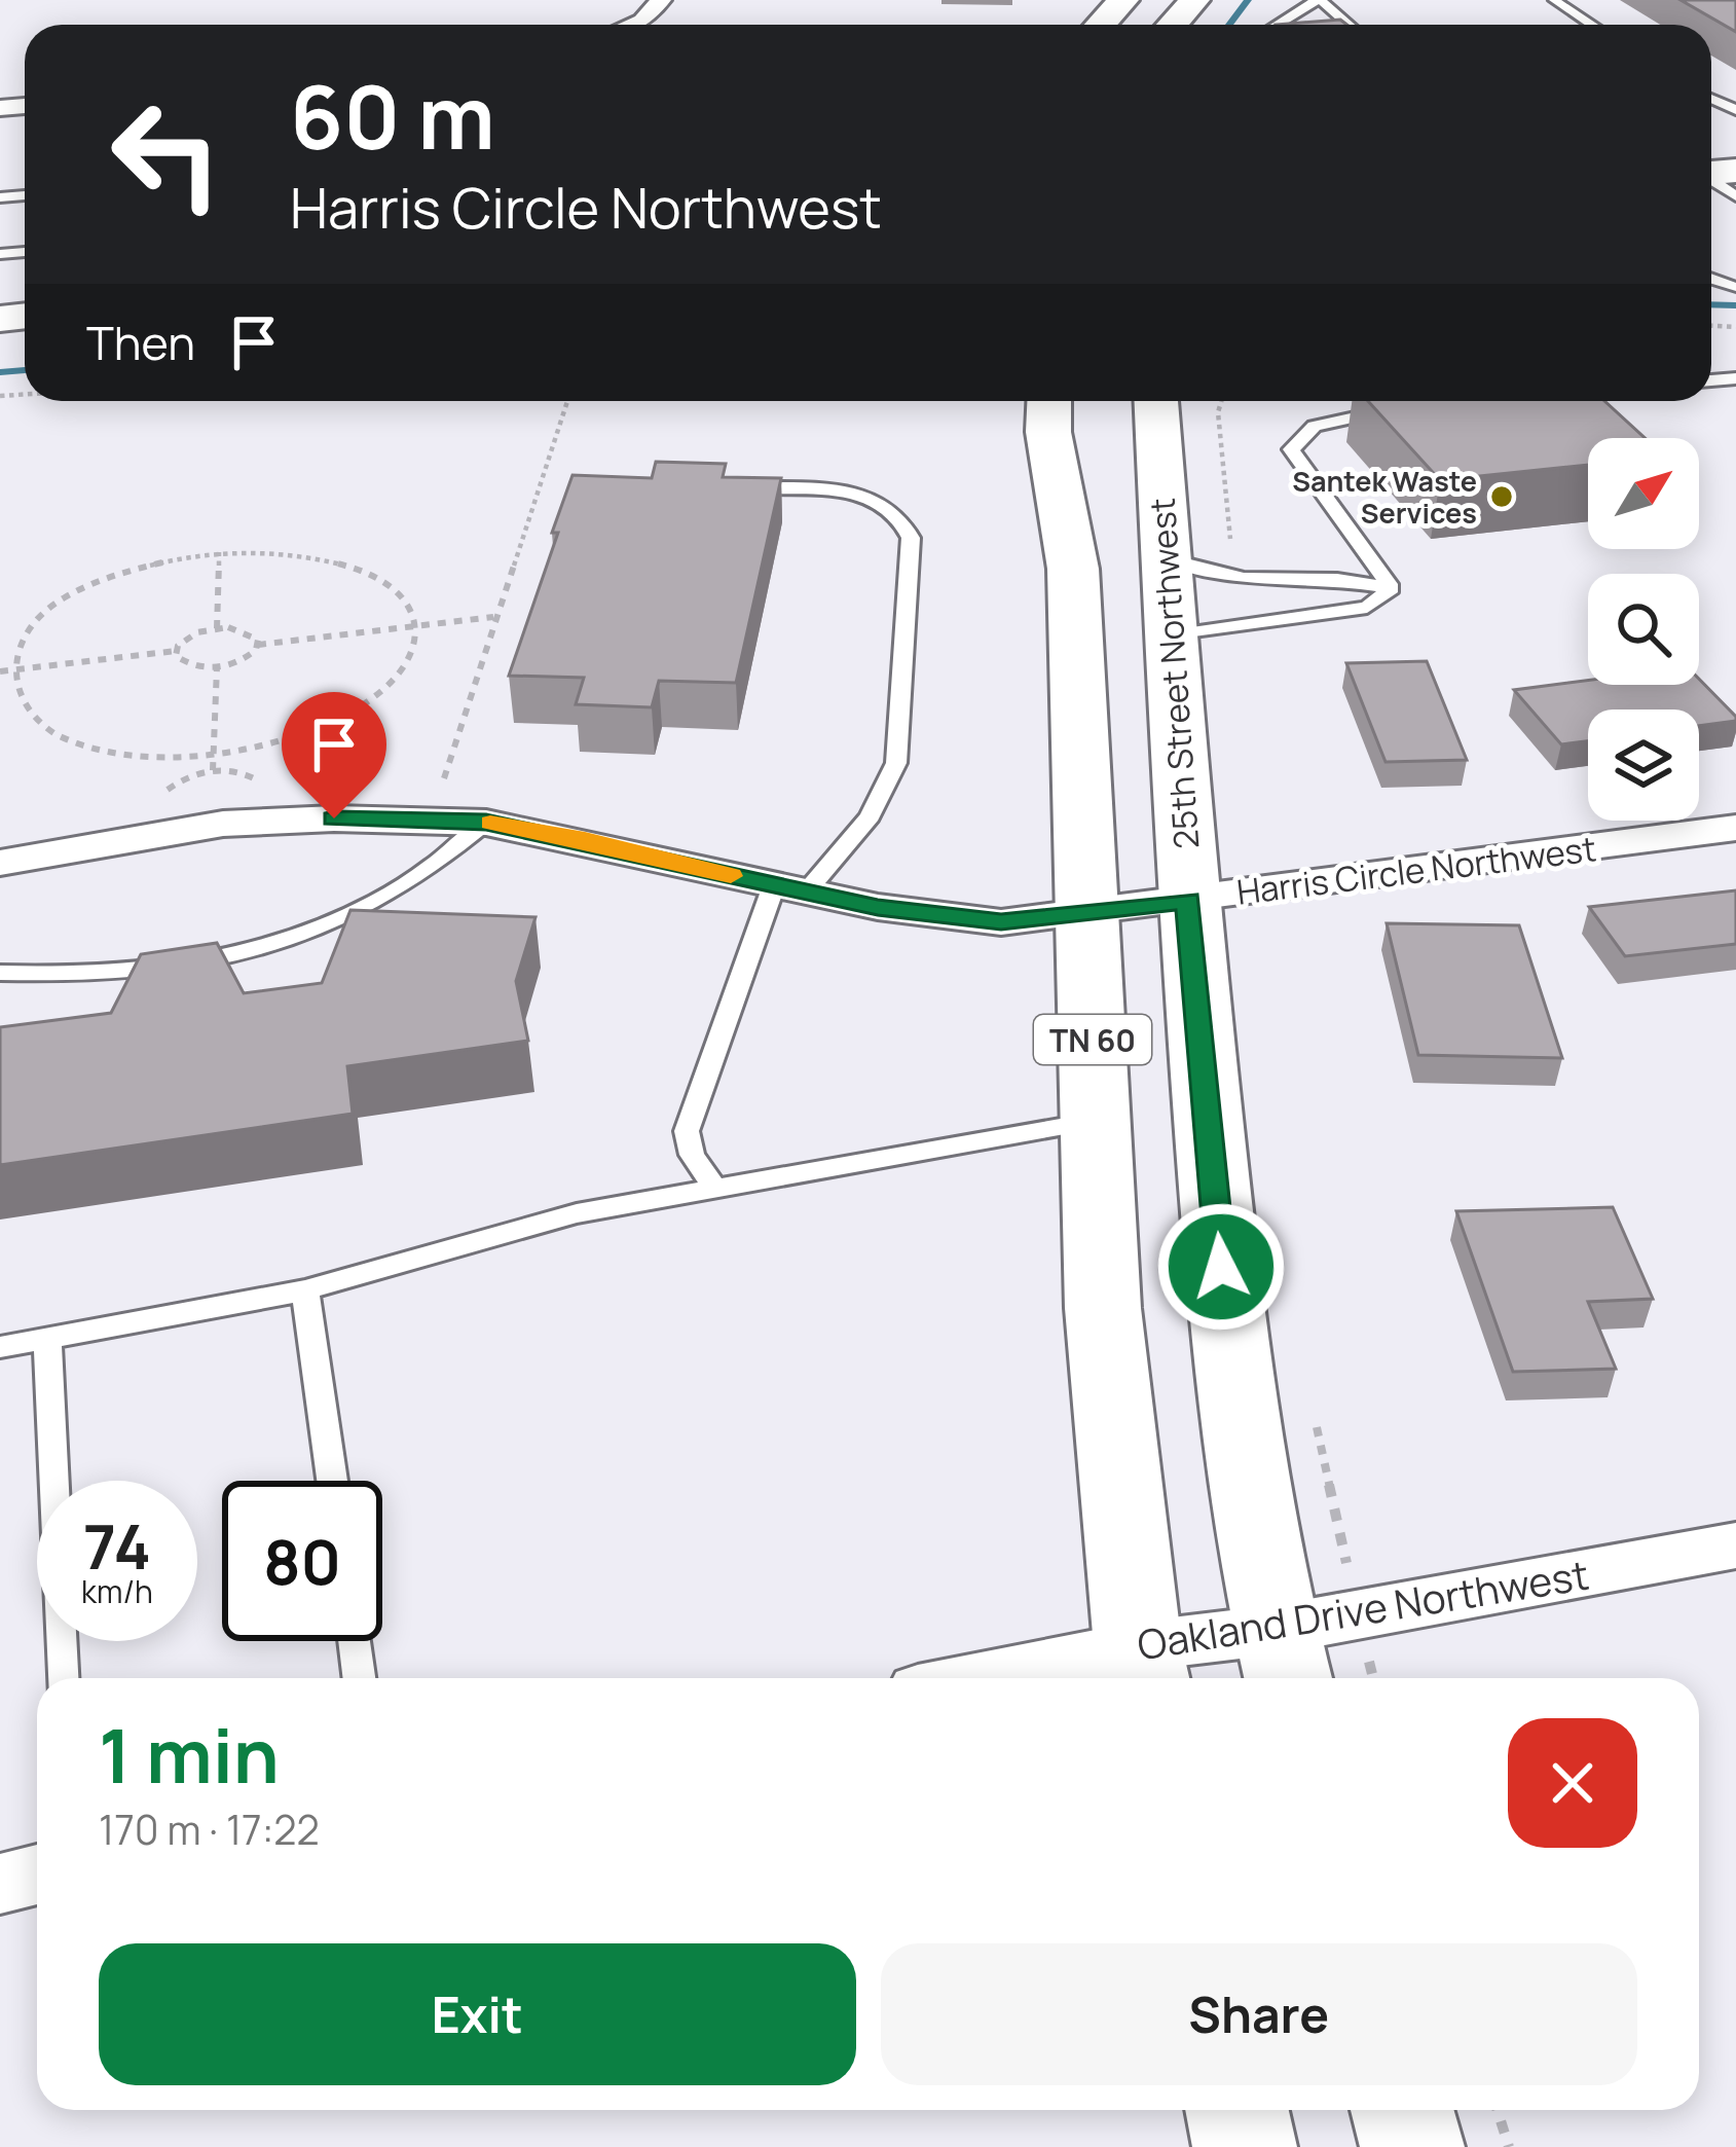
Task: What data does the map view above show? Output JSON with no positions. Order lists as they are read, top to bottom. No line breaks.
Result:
{"streets":{"main road":["25th Street Northwest","TN 60"],"street":["Harris Circle Northwest","Oakland Drive Northwest"]},"crossings":[["25th Street Northwest","Harris Circle Northwest"],["25th Street Northwest","Oakland Drive Northwest"],["Harris Circle Northwest","TN 60"],["TN 60","Oakland Drive Northwest"]],"places":["Santek Waste Services"],"north":"top right","page":{"turn":["60 m","Harris Circle Northwest"],"then":"Then","speed":"74 km/h","limit":"80","heading":["1 min","170 m · 17:22"],"buttons":["Exit","Share"]}}
